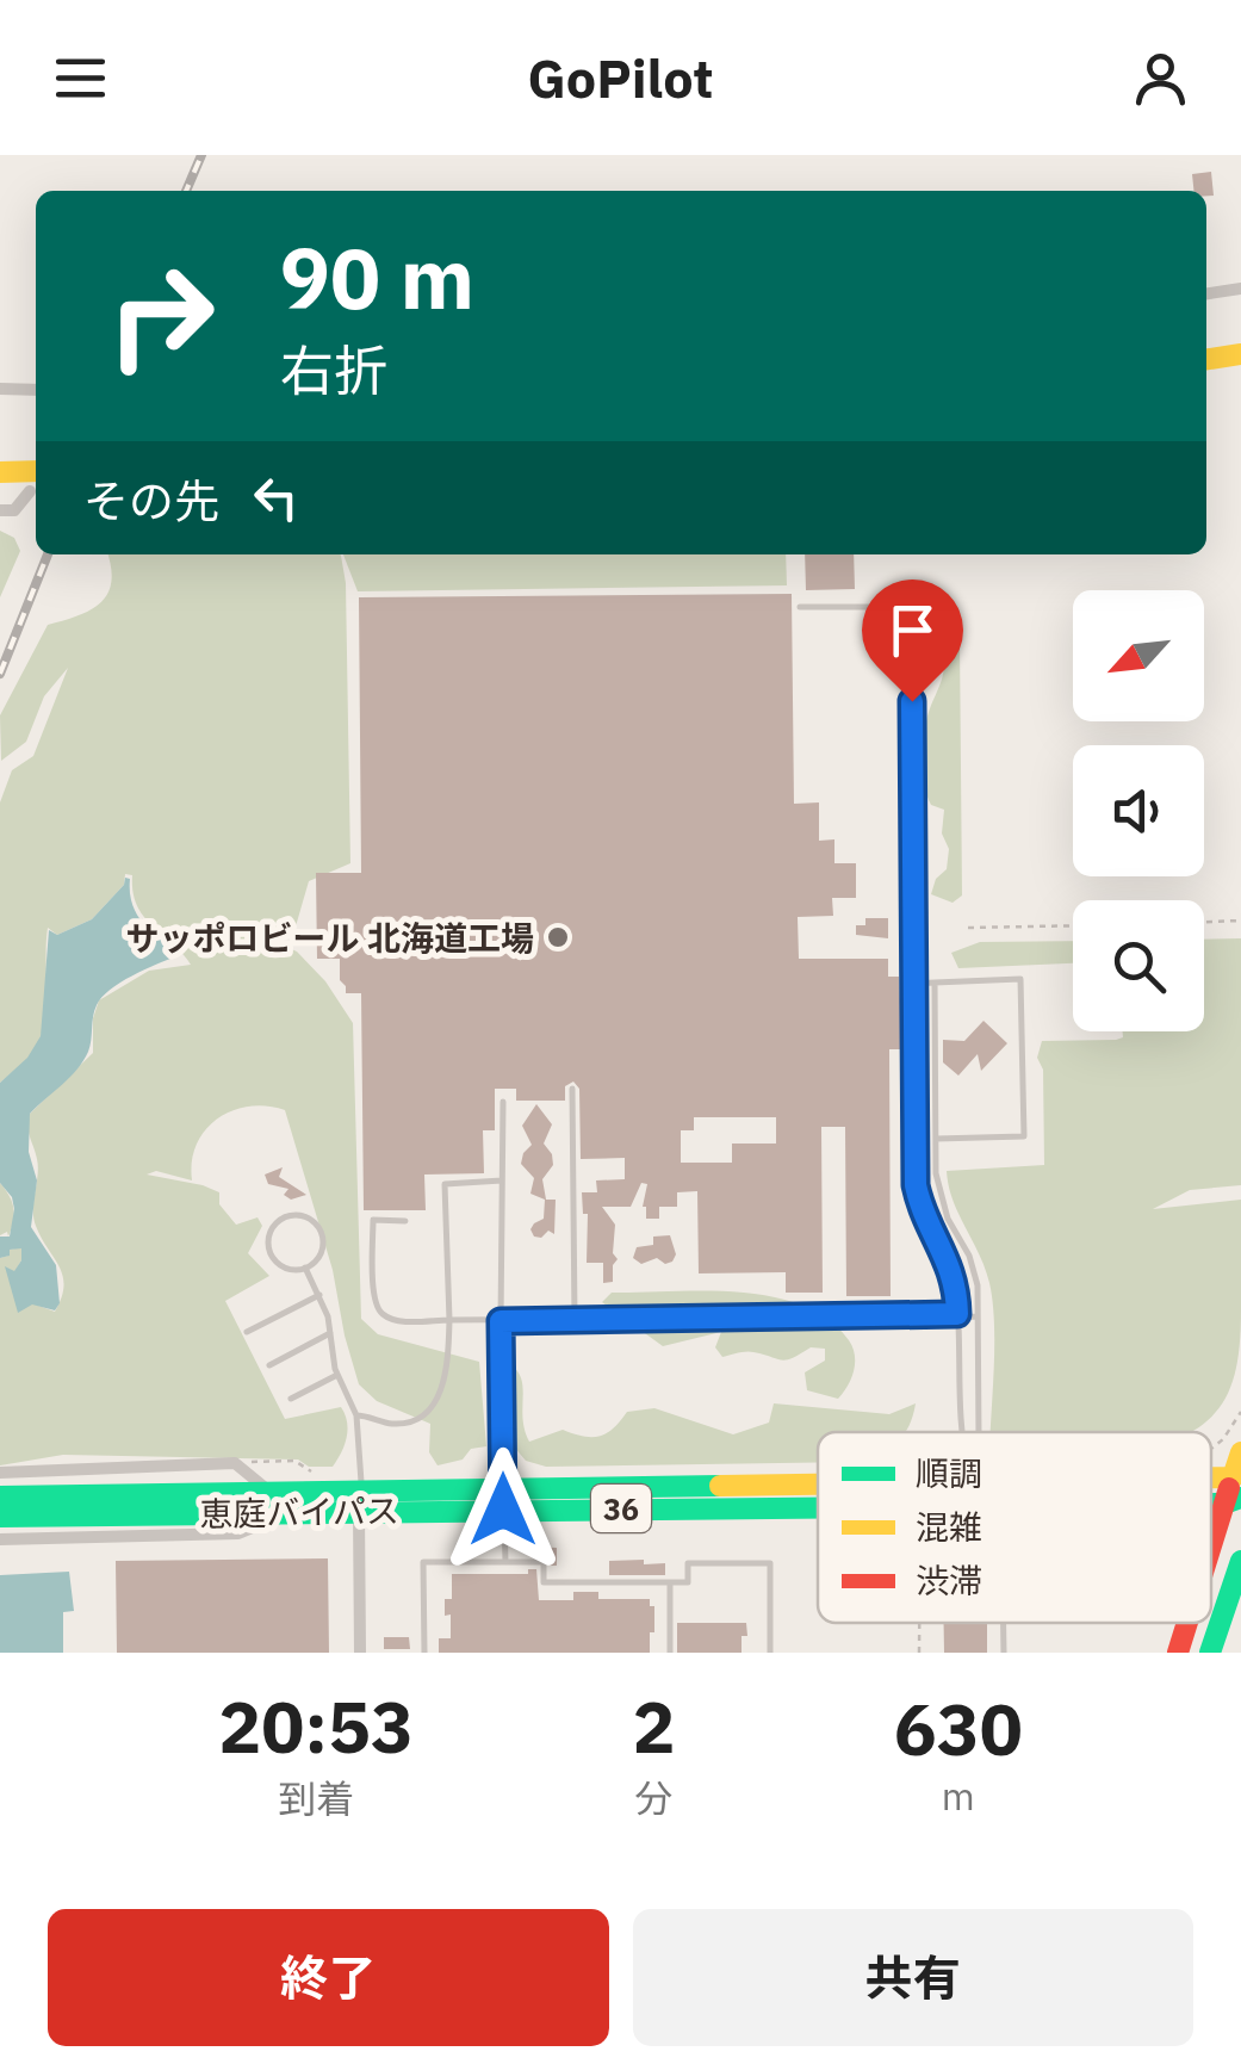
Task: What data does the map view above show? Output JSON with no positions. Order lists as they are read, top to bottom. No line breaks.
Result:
{"streets":{"main road":["36","恵庭バイパス"]},"places":["サッポロビール 北海道工場"],"legend":["順調","混雑","渋滞"],"north":"bottom left","page":{"header":"GoPilot","turn":["90 m","右折"],"then":"その先","eta":["20:53","到着","2","分","630","m"],"buttons":["終了","共有"]}}
